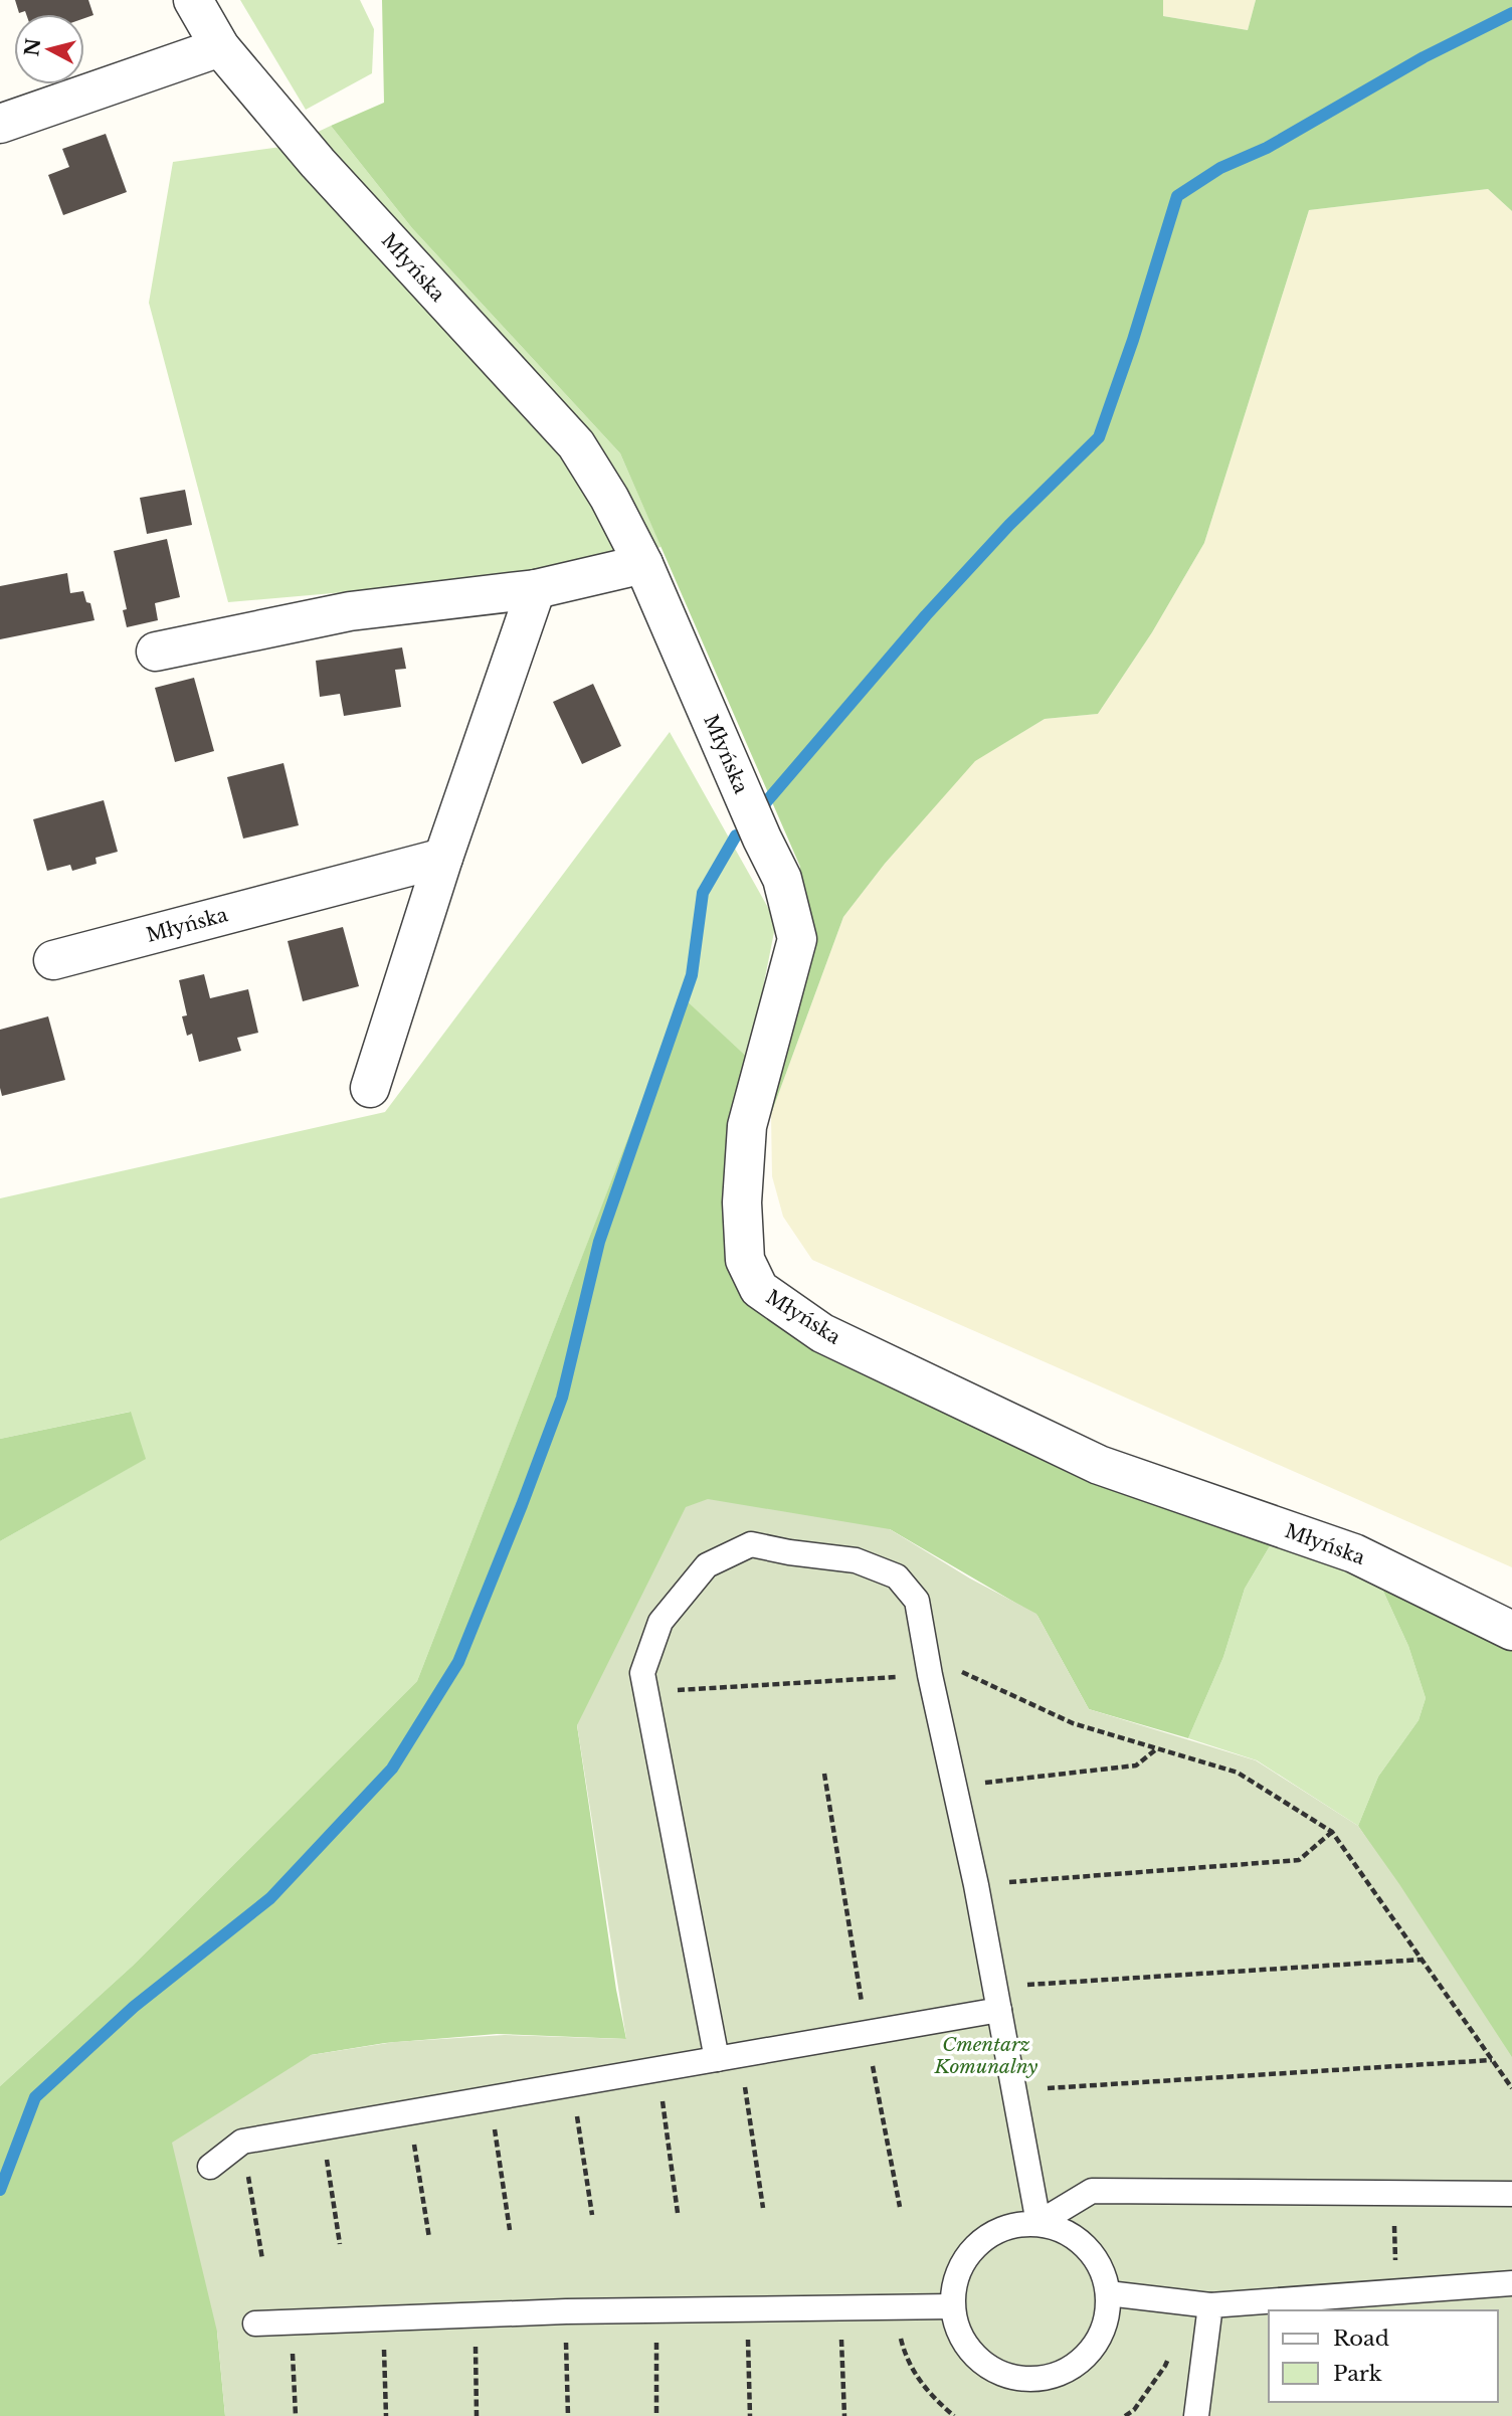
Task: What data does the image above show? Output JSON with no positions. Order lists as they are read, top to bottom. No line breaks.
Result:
{"streets":{"street":["Młyńska"]},"parks":["Cmentarz Komunalny"],"legend":["Road","Park"],"north":"left"}
